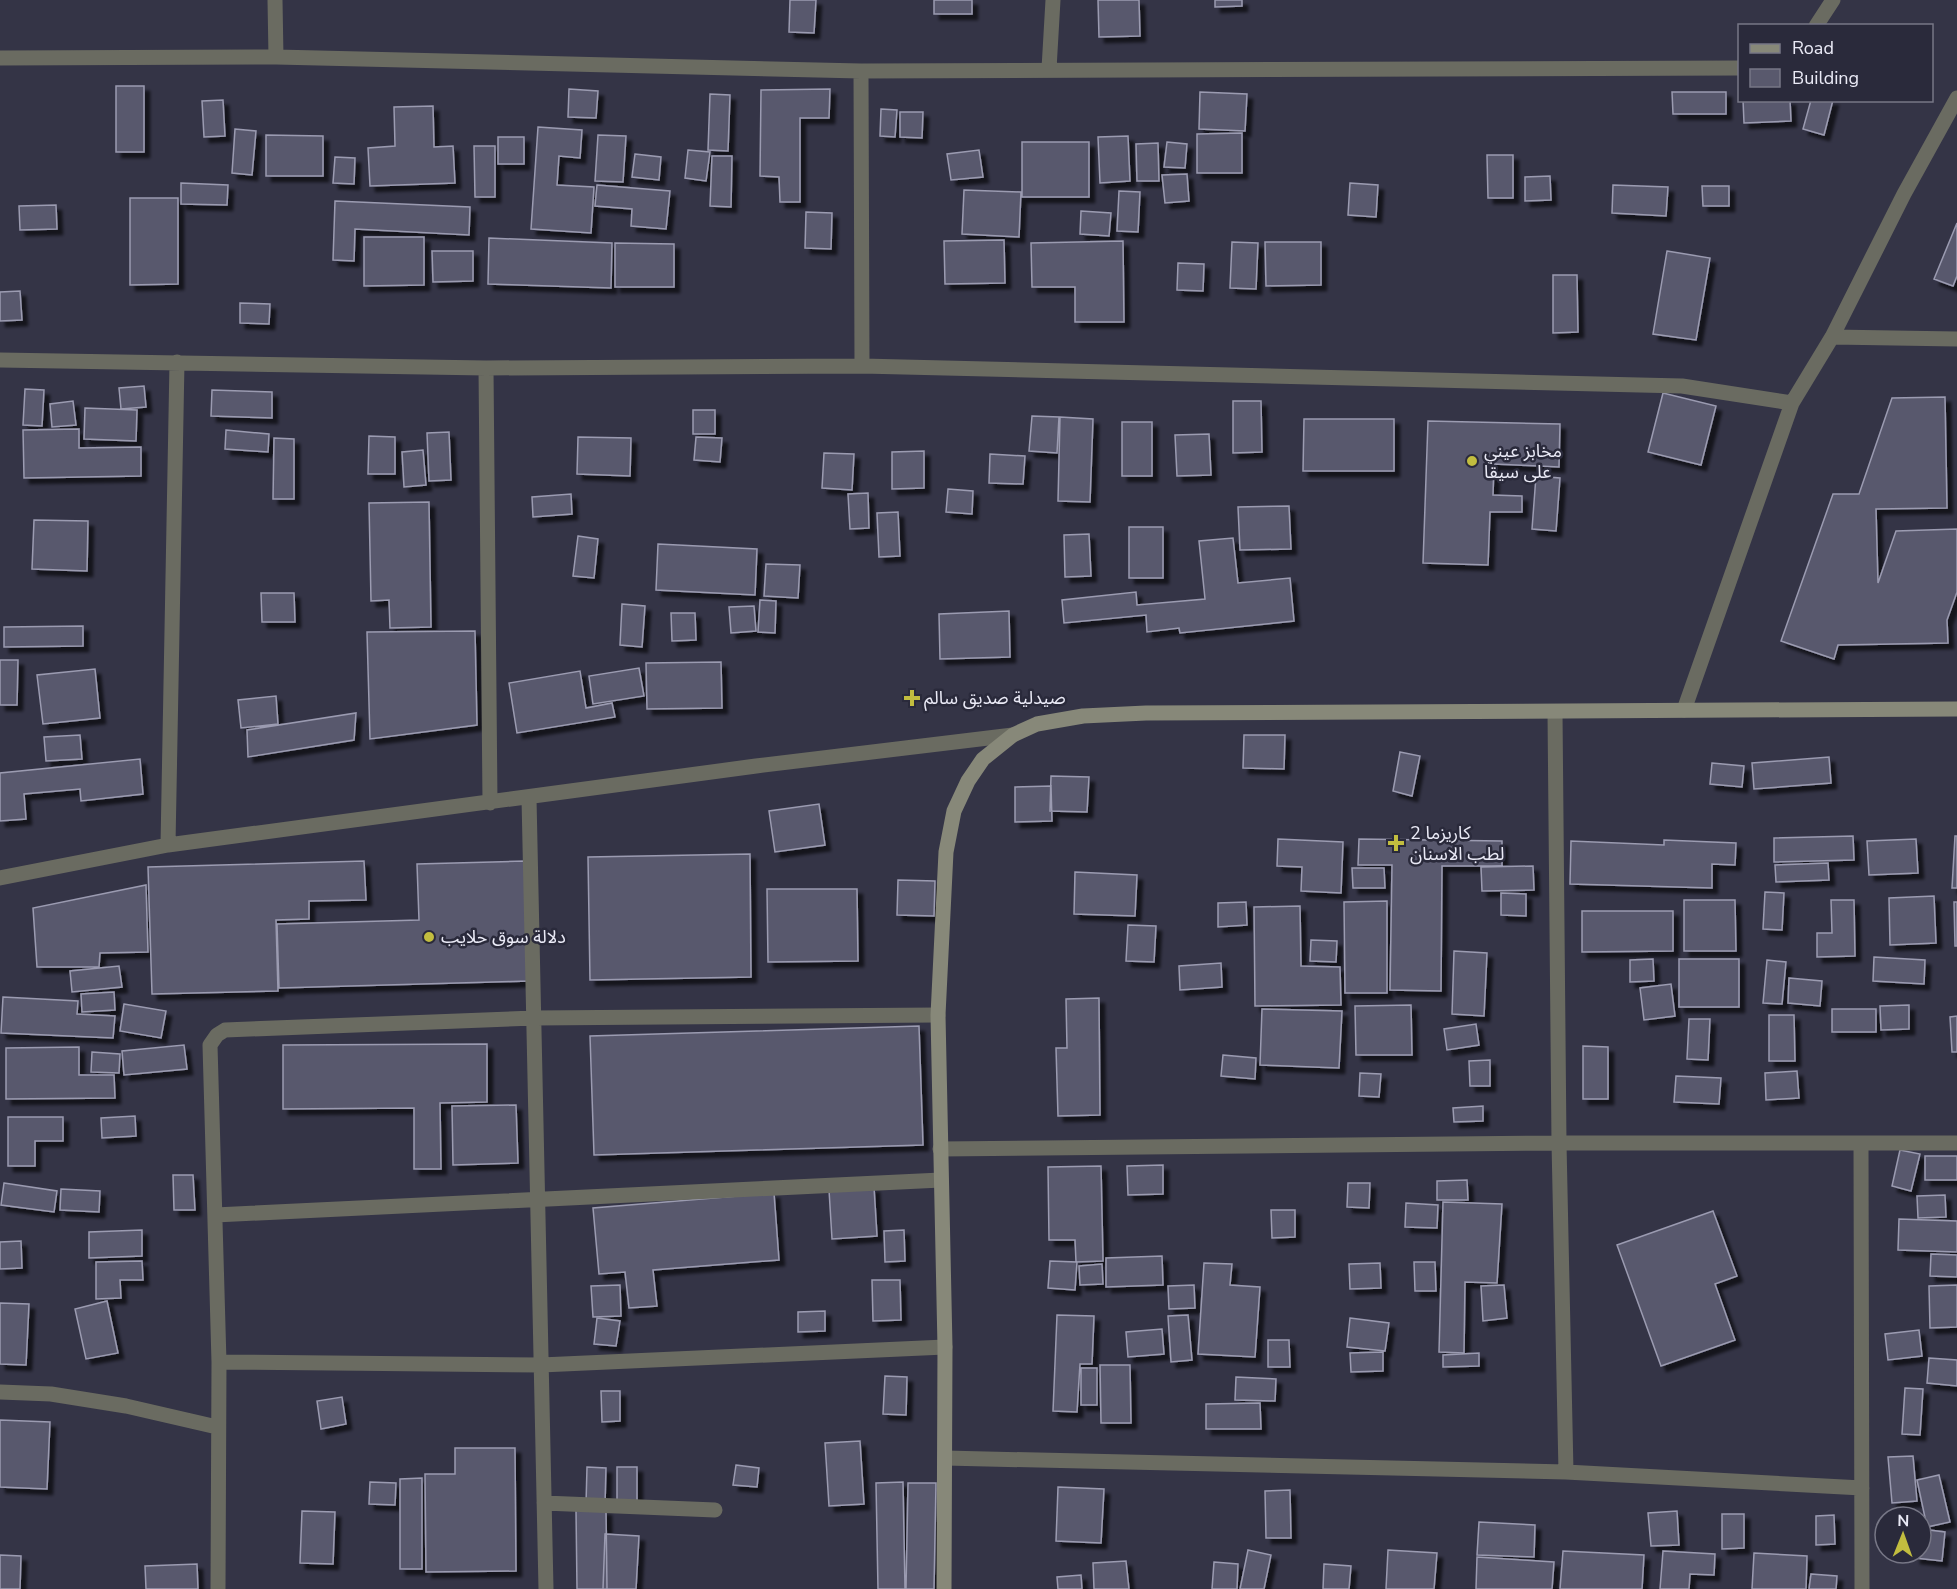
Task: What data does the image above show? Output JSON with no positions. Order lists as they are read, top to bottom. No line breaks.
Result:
{"places":{"other":["مخابز عيني على سيقا","دلالة سوق حلايب"],"health":["صيدلية صديق سالم","كاريزما 2 لطب الاسنان"]},"legend":["Road","Building"],"north":"top"}
